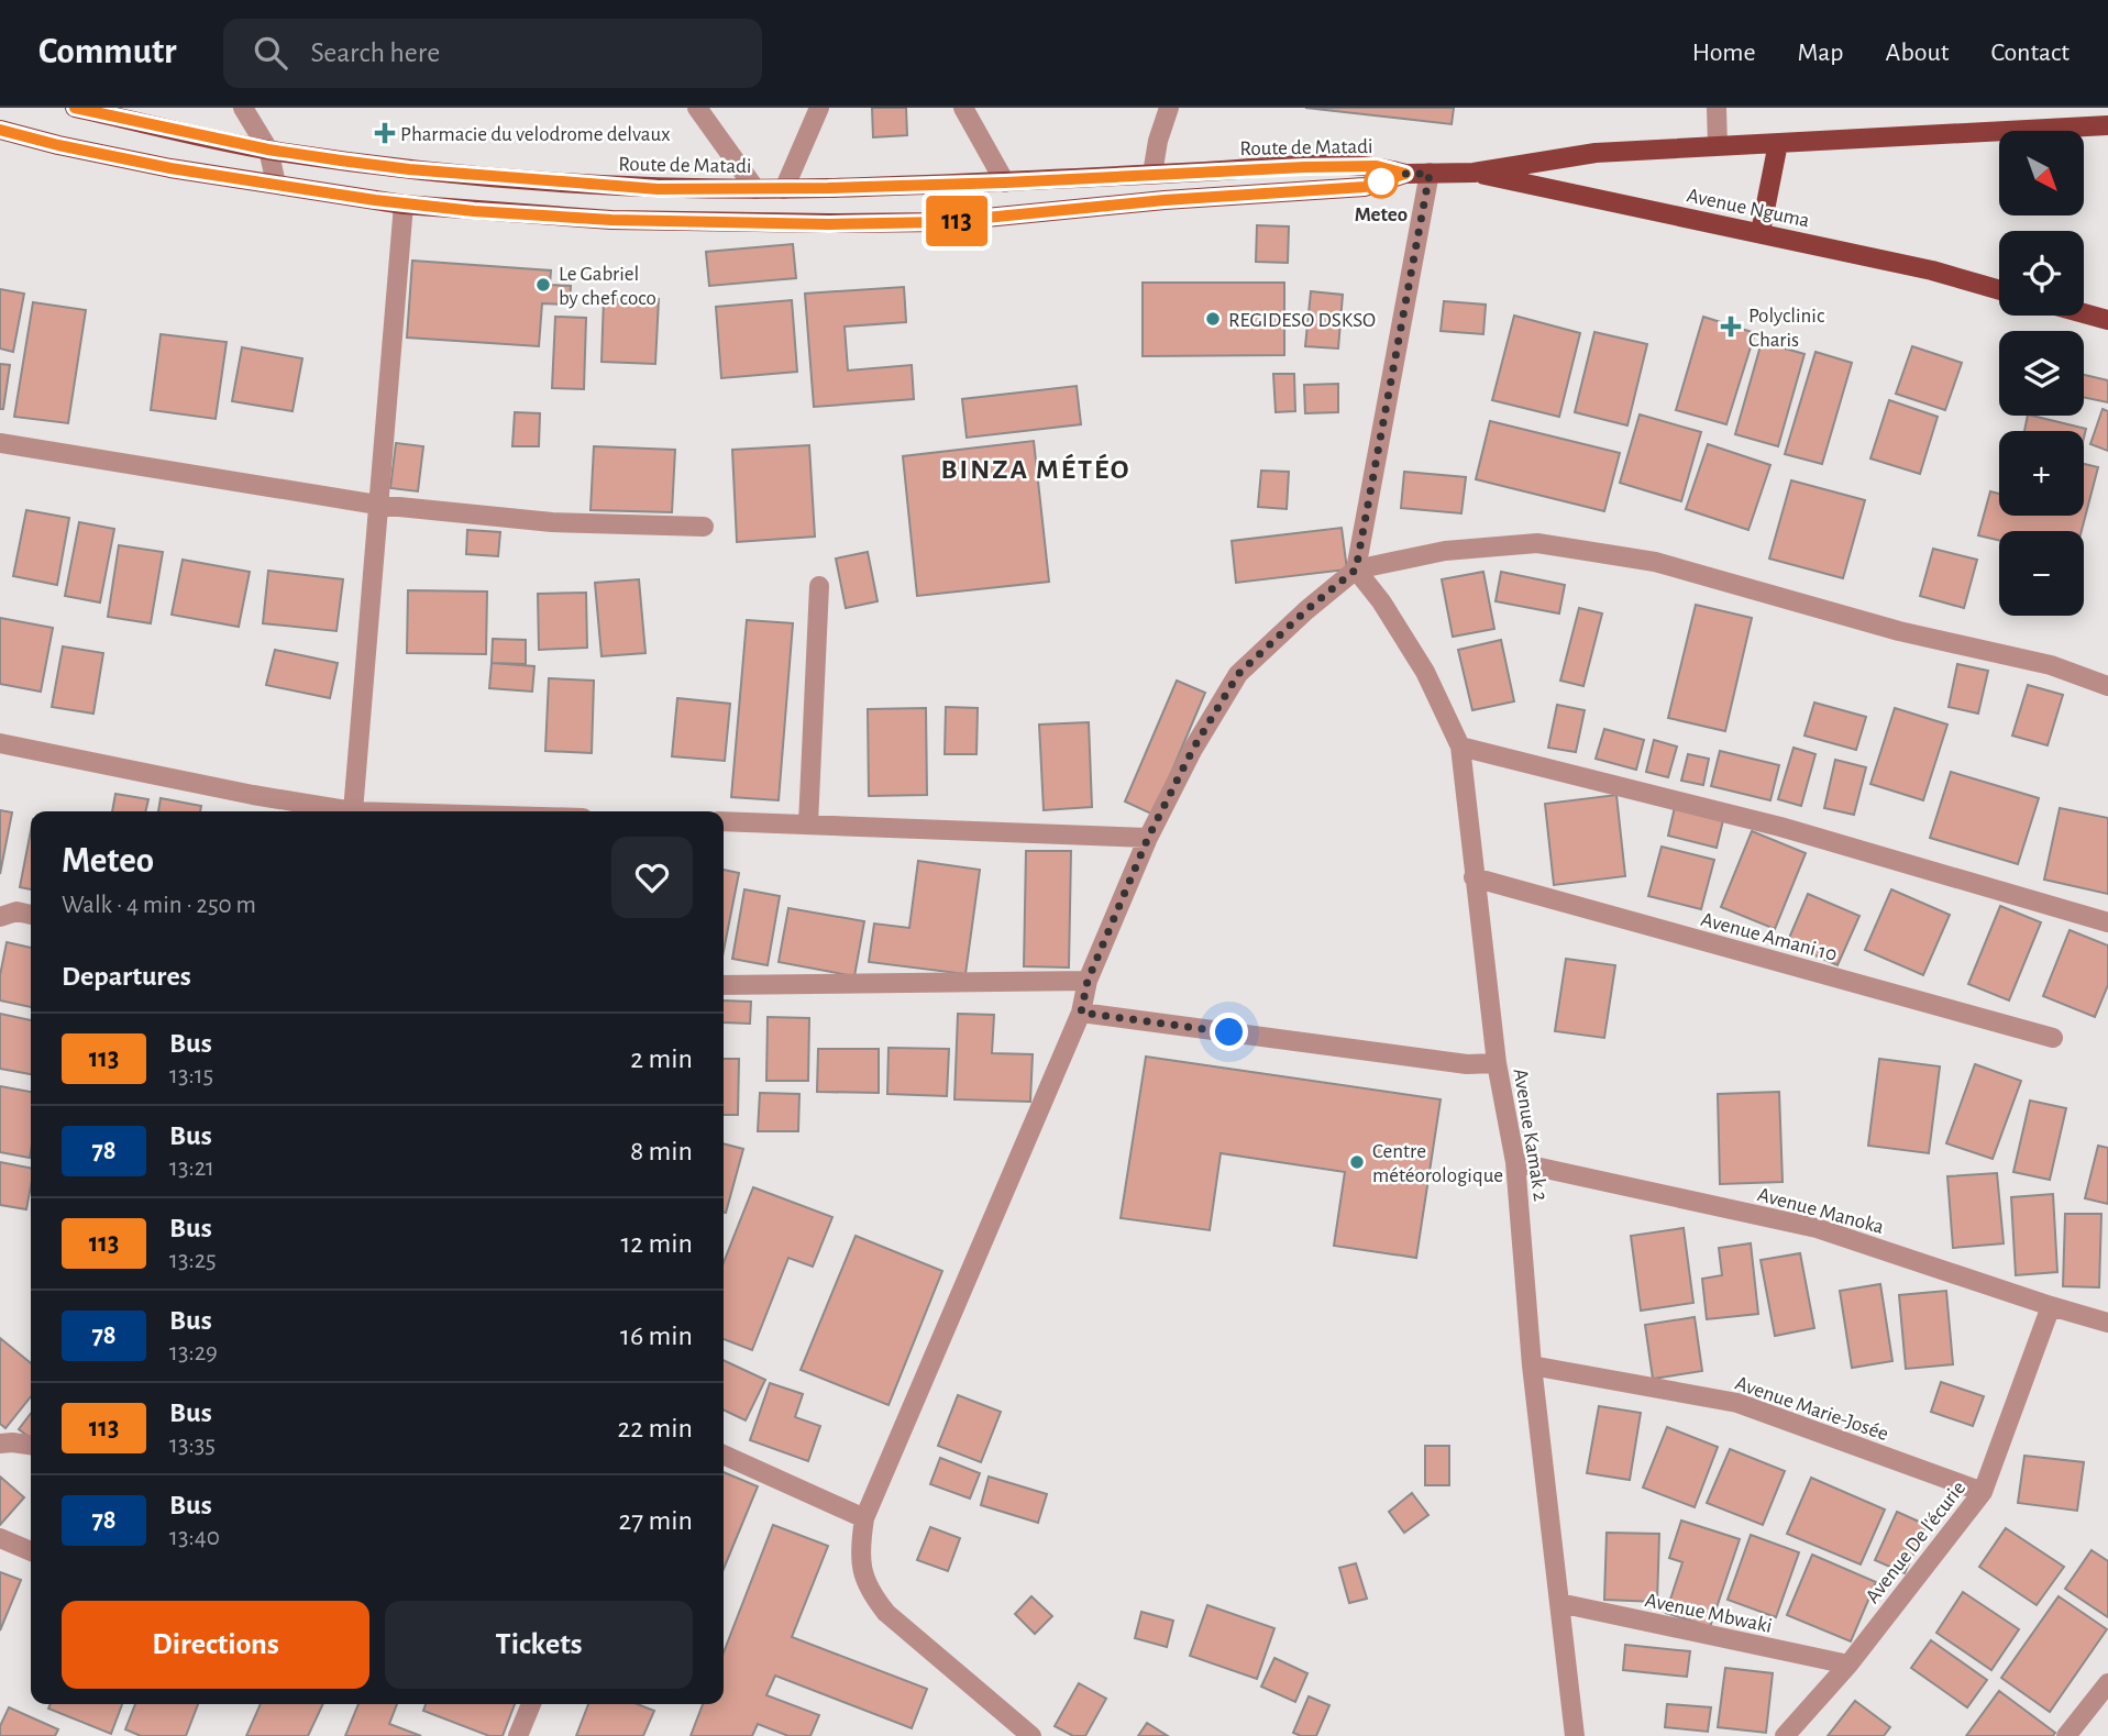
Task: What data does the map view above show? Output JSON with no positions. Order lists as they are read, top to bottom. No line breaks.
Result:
{"streets":{"main road":["Route de Matadi","Avenue Nguma"],"street":["Avenue Amani 10","Avenue Kamak 2","Avenue Manoka","Avenue Marie-Josée","Avenue De l'écurie","Avenue Mbwaki"]},"crossings":[["Avenue Amani 10","Avenue Kamak 2"],["Avenue Kamak 2","Avenue Manoka"],["Avenue Kamak 2","Avenue Marie-Josée"],["Avenue Kamak 2","Avenue Mbwaki"],["Avenue Manoka","Avenue De l'écurie"],["Avenue Marie-Josée","Avenue De l'écurie"],["Avenue De l'écurie","Avenue Mbwaki"]],"districts":["BINZA MÉTÉO"],"places":{"health":["Pharmacie du velodrome delvaux","Polyclinic Charis"],"other":["Meteo","Le Gabriel by chef coco","REGIDESO DSKSO","Centre météorologique"]},"lines":["bus line 113"],"north":"bottom right","page":{"header":"Commutr","search":"Search here","nav":["Home","Map","About","Contact"],"on_map":"113","map_buttons":["+","−"],"heading":[["Meteo","Walk · 4 min · 250 m"],"Departures"],"list":[{"mark":"113","name":"Bus","note":"13:15","value":"2 min"},{"mark":"78","name":"Bus","note":"13:21","value":"8 min"},{"mark":"113","name":"Bus","note":"13:25","value":"12 min"},{"mark":"78","name":"Bus","note":"13:29","value":"16 min"},{"mark":"113","name":"Bus","note":"13:35","value":"22 min"},{"mark":"78","name":"Bus","note":"13:40","value":"27 min"}],"buttons":["Directions","Tickets"]}}
